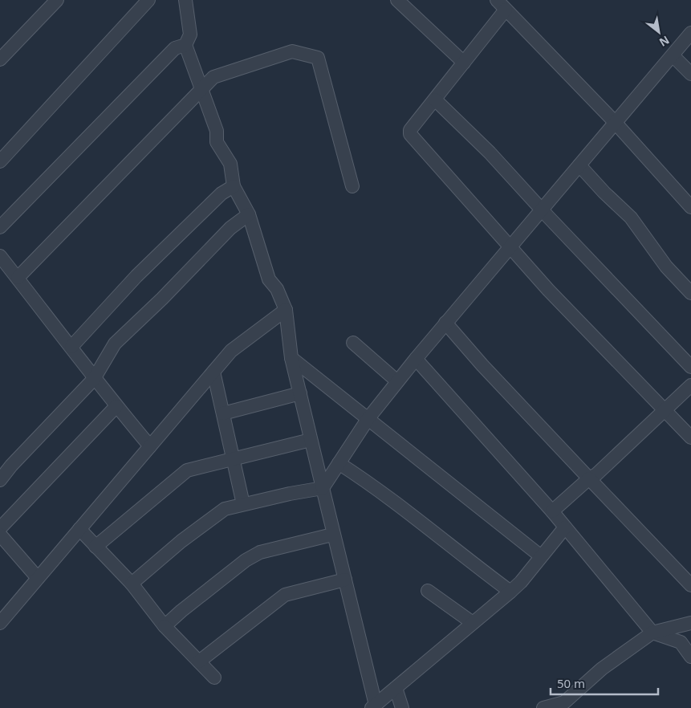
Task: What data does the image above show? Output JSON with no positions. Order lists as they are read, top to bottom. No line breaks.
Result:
{"scale_bar":"50 m","north":"bottom right"}
